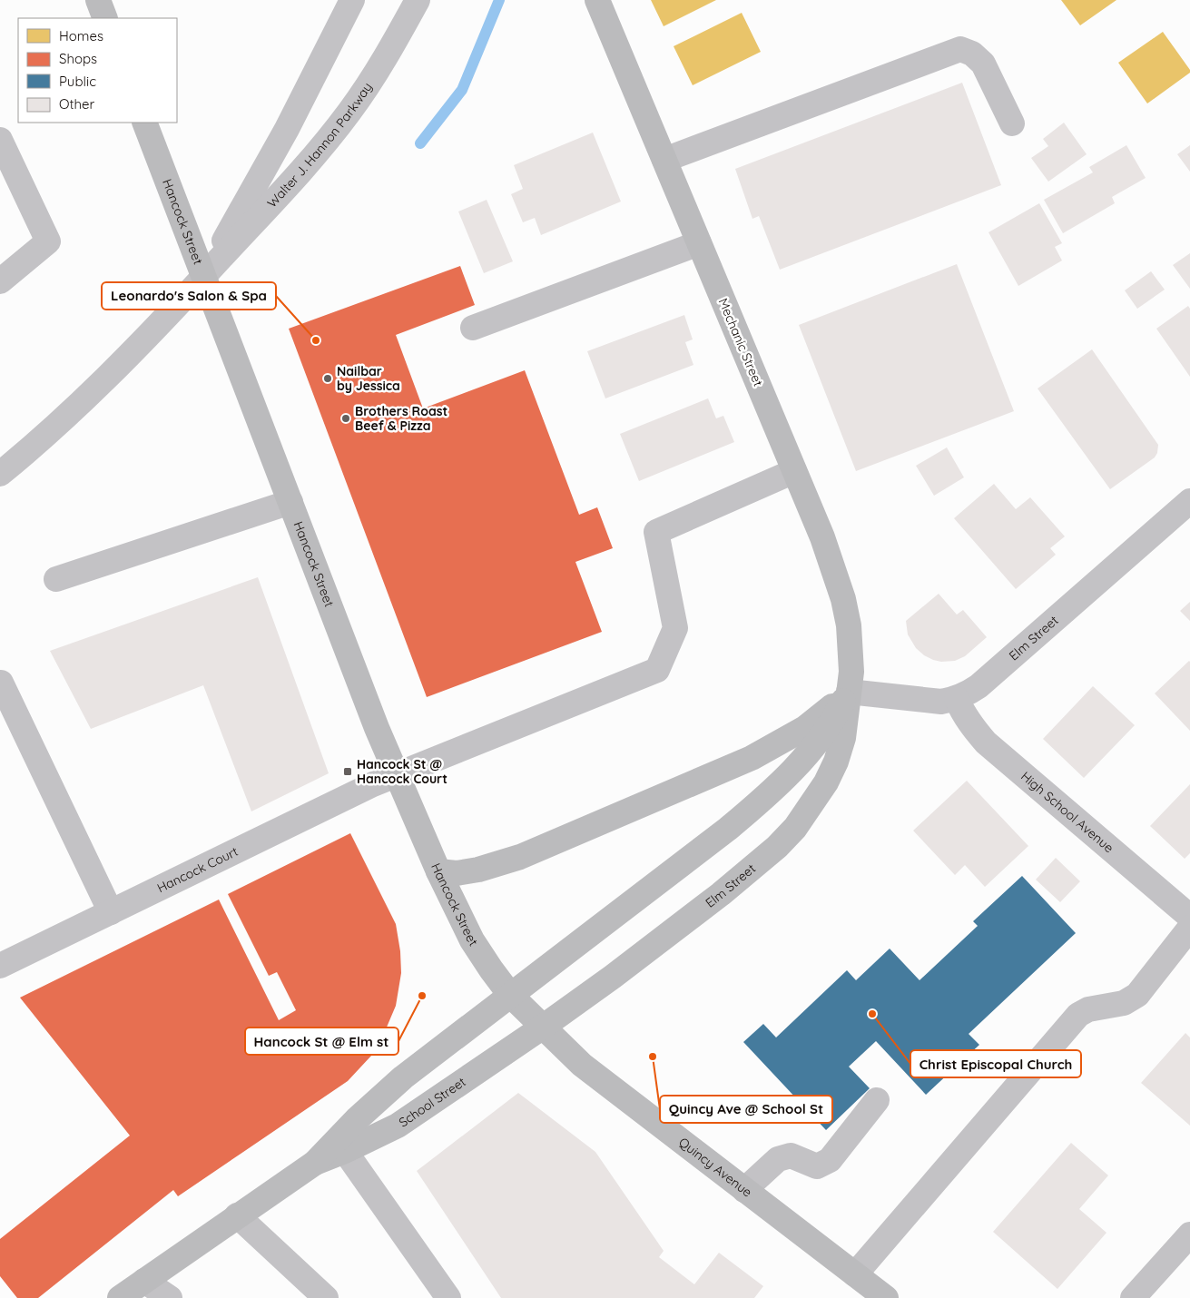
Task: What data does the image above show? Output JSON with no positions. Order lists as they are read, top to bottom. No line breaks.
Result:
{"streets":{"main road":["Hancock Street","Mechanic Street","Elm Street","School Street","Quincy Avenue"],"street":["Walter J. Hannon Parkway","High School Avenue","Hancock Court"]},"crossings":[["Walter J. Hannon Parkway","Hancock Street"],["Hancock Street","Hancock Court"],["Hancock Street","School Street"],["Hancock Street","Quincy Avenue"],["Mechanic Street","Elm Street"],["Mechanic Street","Hancock Court"],["Elm Street","High School Avenue"],["Elm Street","School Street"],["Elm Street","Quincy Avenue"],["School Street","Quincy Avenue"]],"places":{"other":["Leonardo's Salon & Spa","Nailbar by Jessica","Brothers Roast Beef & Pizza","Hancock St @ Elm st","Christ Episcopal Church","Quincy Ave @ School St"],"transit":["Hancock St @ Hancock Court"]},"legend":["Homes","Shops","Public","Other"]}
